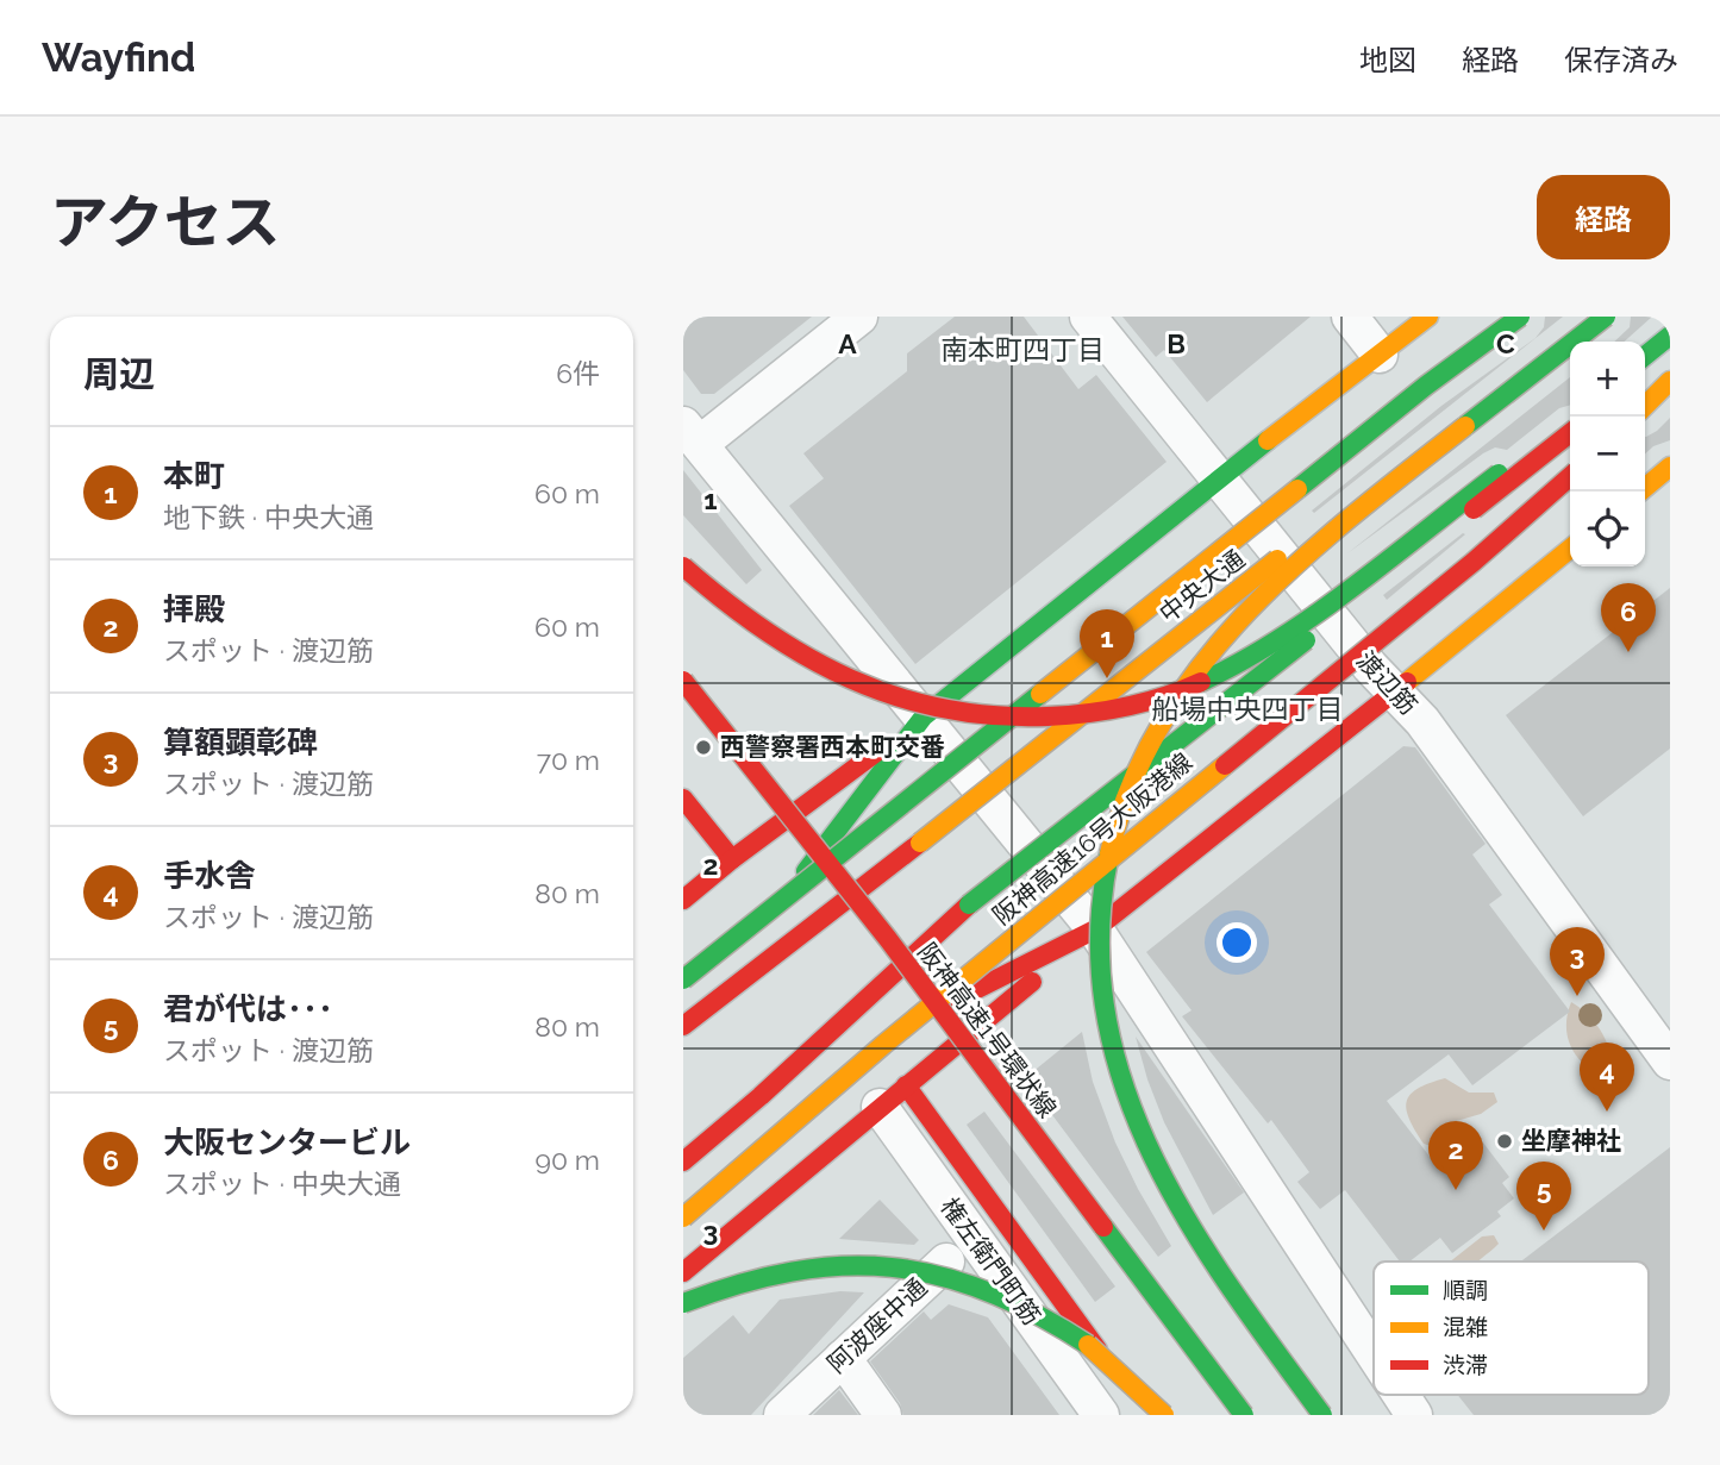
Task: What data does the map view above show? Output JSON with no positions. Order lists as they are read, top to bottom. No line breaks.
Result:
{"streets":{"main road":["中央大通","阪神高速16号大阪港線","阪神高速1号環状線"],"street":["渡辺筋","権左衛門町筋","阿波座中通"]},"crossings":[["中央大通","渡辺筋"],["権左衛門町筋","阿波座中通"]],"districts":["南本町四丁目","船場中央四丁目"],"places":["西警察署西本町交番","坐摩神社"],"legend":["順調","混雑","渋滞"],"page":{"header":"Wayfind","nav":["地図","経路","保存済み"],"title":"アクセス","buttons":"経路","heading":["周辺","6件"],"map_buttons":["+","−"],"list":[{"mark":"1","name":"本町","note":"地下鉄 · 中央大通","value":"60 m"},{"mark":"2","name":"拝殿","note":"スポット · 渡辺筋","value":"60 m"},{"mark":"3","name":"算額顕彰碑","note":"スポット · 渡辺筋","value":"70 m"},{"mark":"4","name":"手水舎","note":"スポット · 渡辺筋","value":"80 m"},{"mark":"5","name":"君が代は･･･","note":"スポット · 渡辺筋","value":"80 m"},{"mark":"6","name":"大阪センタービル","note":"スポット · 中央大通","value":"90 m"}],"pins":["6","1","3","4","2","5"]},"grid":{"columns":["A","B","C"],"rows":["1","2","3"]}}
